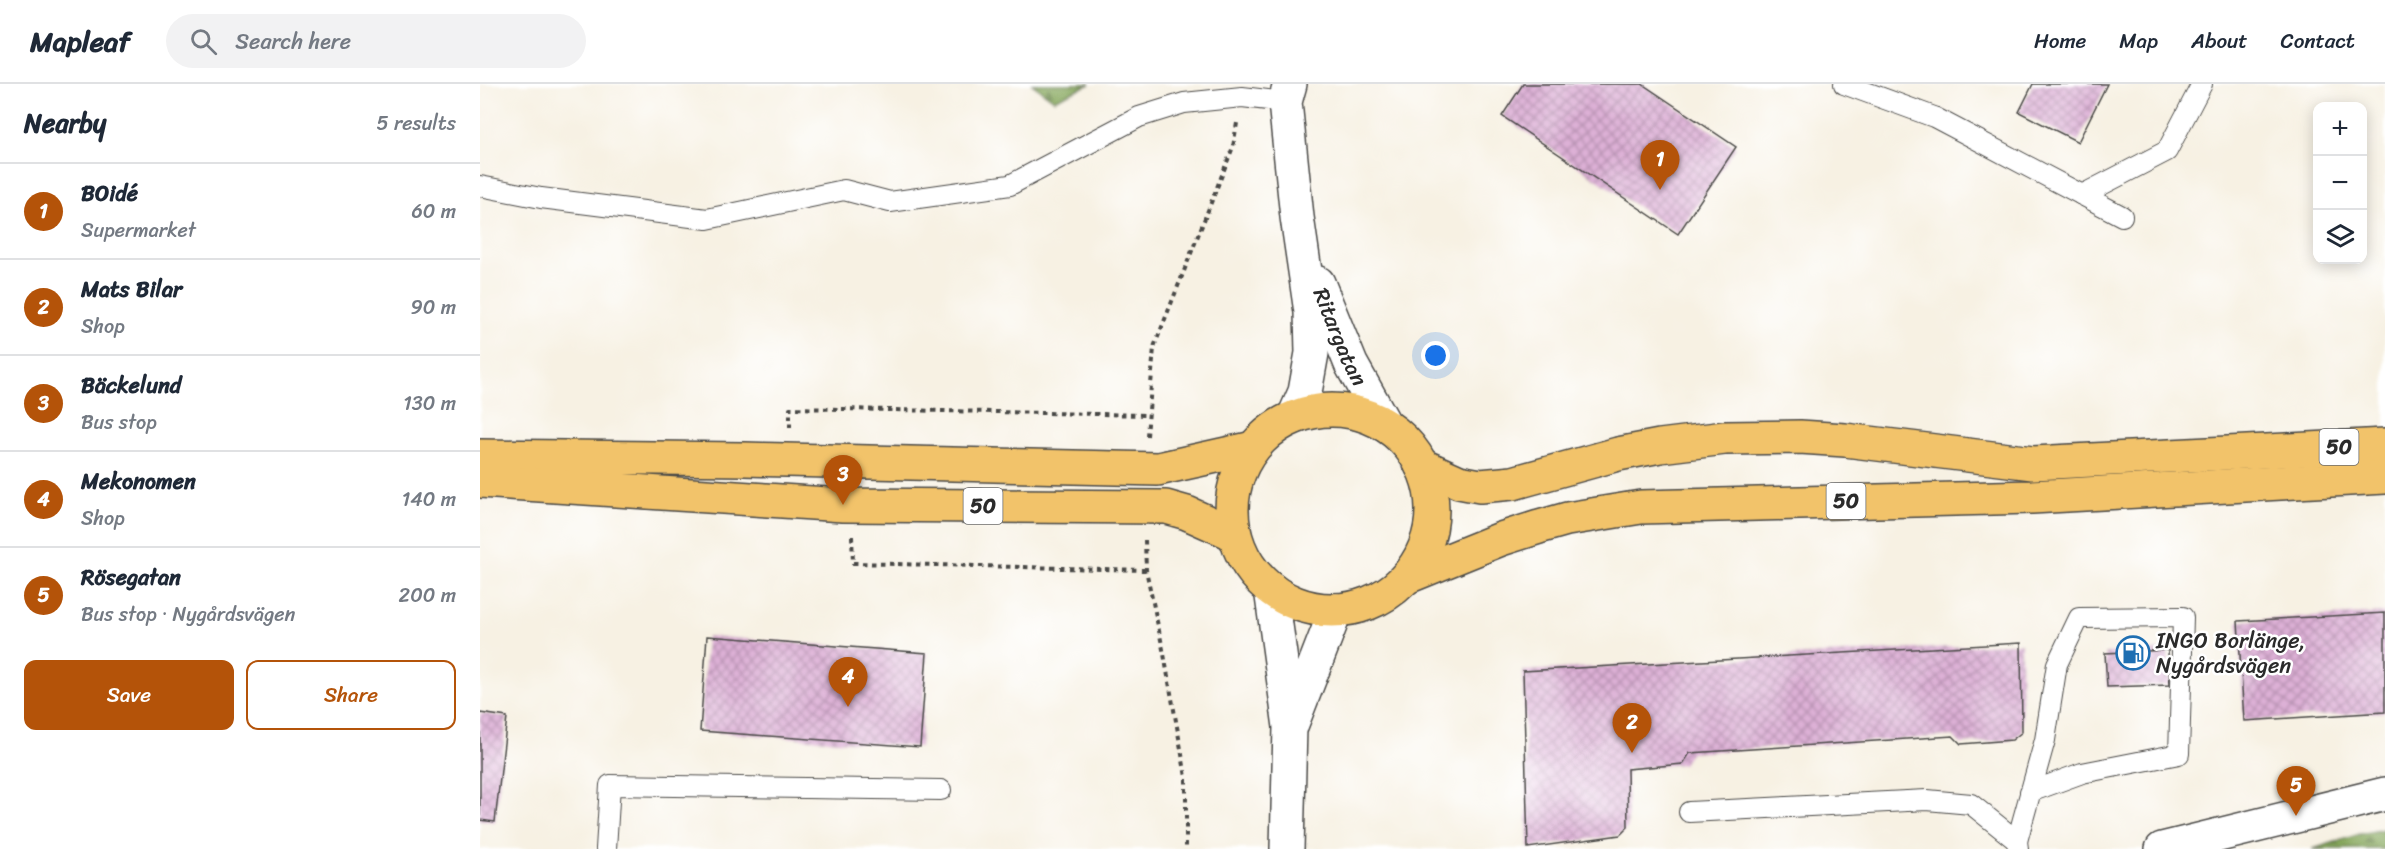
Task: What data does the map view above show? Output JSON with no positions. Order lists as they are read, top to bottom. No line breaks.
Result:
{"streets":{"highway":["50"],"street":["Ritargatan"]},"crossings":[["Ritargatan","50"]],"places":{"fuel station":["INGO Borlänge, Nygårdsvägen"]},"page":{"header":"Mapleaf","search":"Search here","nav":["Home","Map","About","Contact"],"heading":["Nearby","5 results"],"map_buttons":["+","−"],"pins":["1","3","4","2","5"],"list":[{"mark":"1","name":"BOidé","note":"Supermarket","value":"60 m"},{"mark":"2","name":"Mats Bilar","note":"Shop","value":"90 m"},{"mark":"3","name":"Bäckelund","note":"Bus stop","value":"130 m"},{"mark":"4","name":"Mekonomen","note":"Shop","value":"140 m"},{"mark":"5","name":"Rösegatan","note":"Bus stop · Nygårdsvägen","value":"200 m"}],"buttons":["Save","Share"]}}
